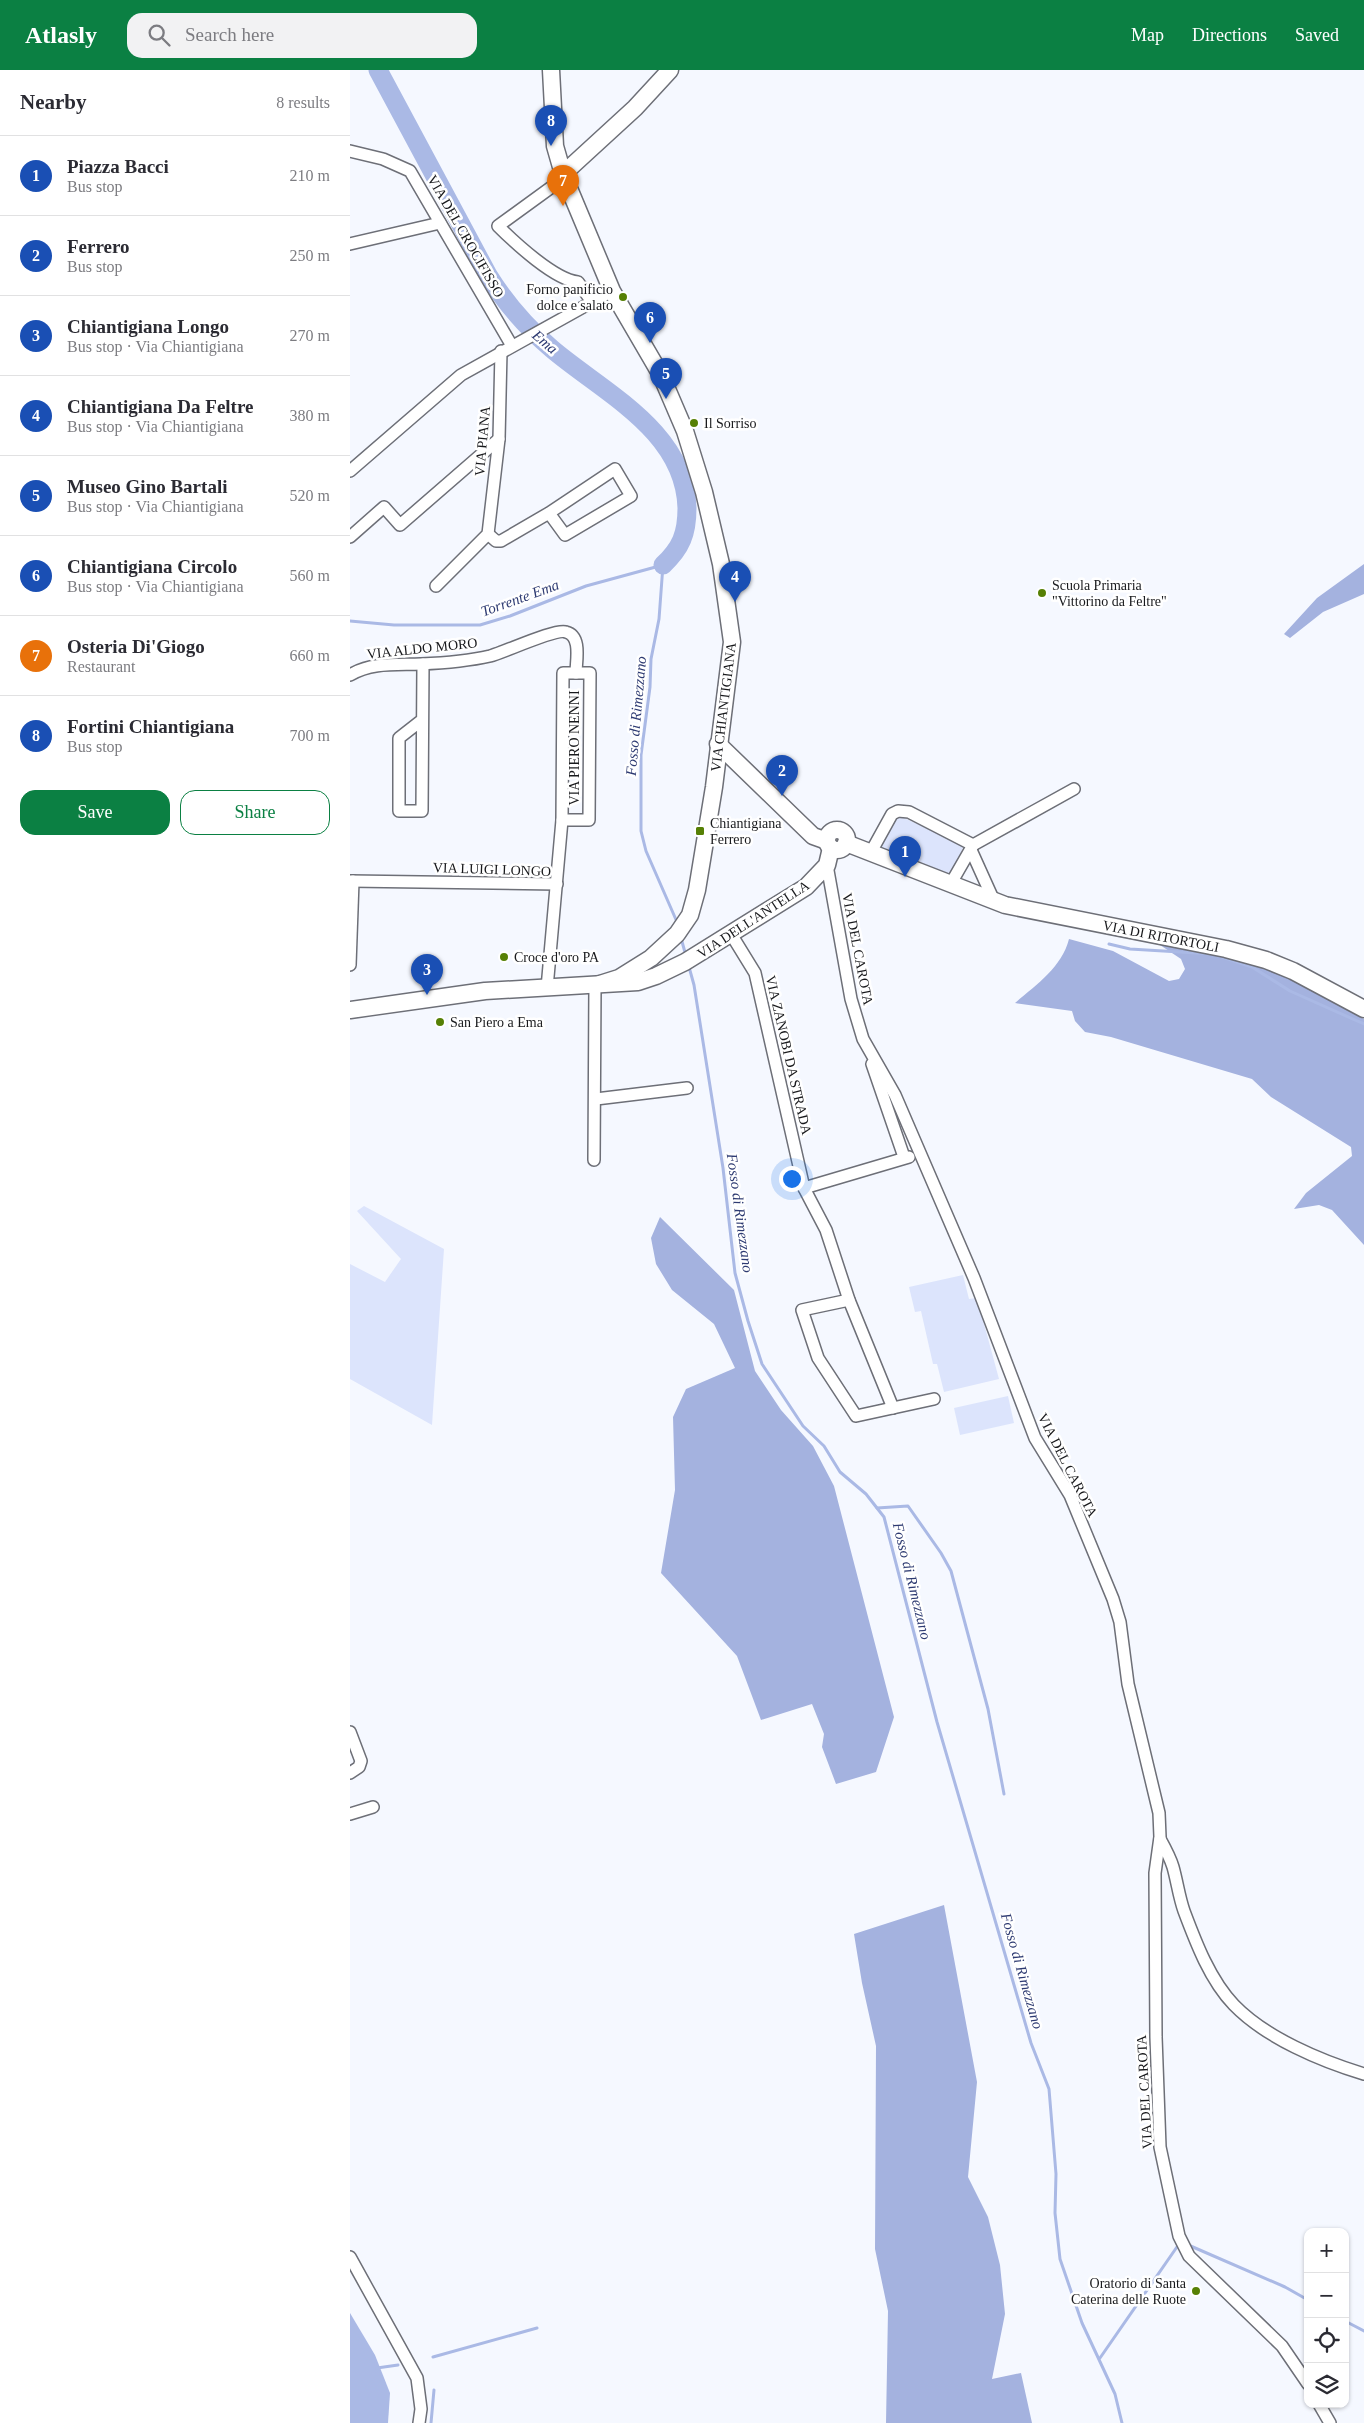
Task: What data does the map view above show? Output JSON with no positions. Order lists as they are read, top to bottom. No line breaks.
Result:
{"streets":{"street":["VIA DEL CROCIFISSO","VIA PIANA","VIA ALDO MORO","VIA CHIANTIGIANA","VIA PIERO NENNI","VIA LUIGI LONGO","VIA DELL'ANTELLA","VIA DI RITORTOLI","VIA DEL CAROTA","VIA ZANOBI DA STRADA"]},"crossings":[["VIA DEL CROCIFISSO","VIA PIANA"],["VIA ALDO MORO","VIA PIERO NENNI"],["VIA CHIANTIGIANA","VIA LUIGI LONGO"],["VIA CHIANTIGIANA","VIA DELL'ANTELLA"],["VIA CHIANTIGIANA","VIA DI RITORTOLI"],["VIA PIERO NENNI","VIA LUIGI LONGO"],["VIA DELL'ANTELLA","VIA DEL CAROTA"],["VIA DELL'ANTELLA","VIA ZANOBI DA STRADA"]],"water":["Ema","Torrente Ema","Fosso di Rimezzano"],"places":{"other":["Forno panificio dolce e salato","Il Sorriso","Scuola Primaria \"Vittorino da Feltre\"","Croce d'oro PA","San Piero a Ema","Oratorio di Santa Caterina delle Ruote"],"transit":["Chiantigiana Ferrero"]},"page":{"header":"Atlasly","search":"Search here","nav":["Map","Directions","Saved"],"heading":["Nearby","8 results"],"pins":["8","7","6","5","4","2","1","3"],"list":[{"mark":"1","name":"Piazza Bacci","note":"Bus stop","value":"210 m"},{"mark":"2","name":"Ferrero","note":"Bus stop","value":"250 m"},{"mark":"3","name":"Chiantigiana Longo","note":"Bus stop · Via Chiantigiana","value":"270 m"},{"mark":"4","name":"Chiantigiana Da Feltre","note":"Bus stop · Via Chiantigiana","value":"380 m"},{"mark":"5","name":"Museo Gino Bartali","note":"Bus stop · Via Chiantigiana","value":"520 m"},{"mark":"6","name":"Chiantigiana Circolo","note":"Bus stop · Via Chiantigiana","value":"560 m"},{"mark":"7","name":"Osteria Di'Giogo","note":"Restaurant","value":"660 m"},{"mark":"8","name":"Fortini Chiantigiana","note":"Bus stop","value":"700 m"}],"buttons":["Save","Share"],"map_buttons":["+","−"]}}
